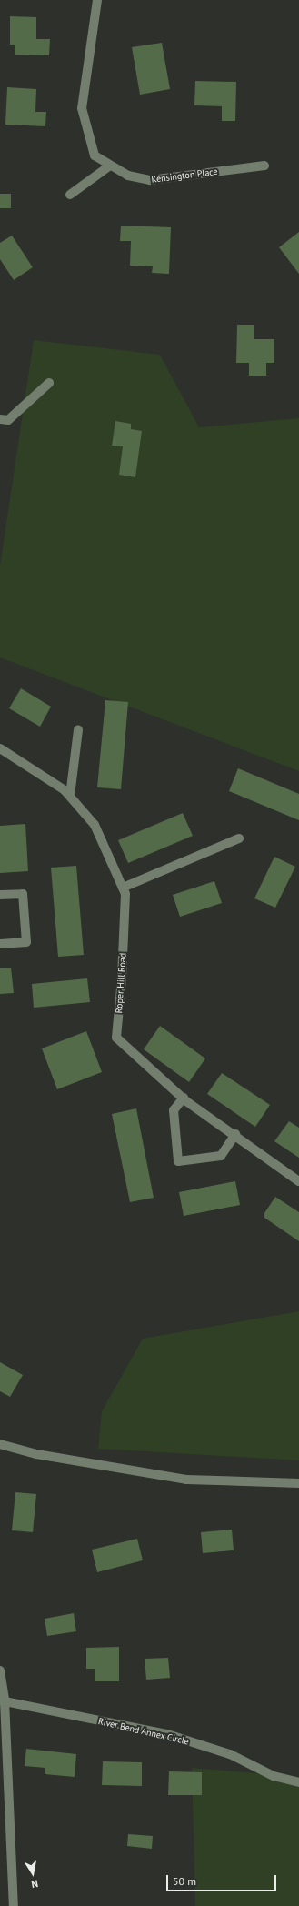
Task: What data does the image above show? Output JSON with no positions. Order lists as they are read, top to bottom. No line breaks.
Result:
{"streets":{"street":["Kensington Place","Roper Hill Road","River Bend Annex Circle"]},"scale_bar":"50 m","north":"bottom"}
